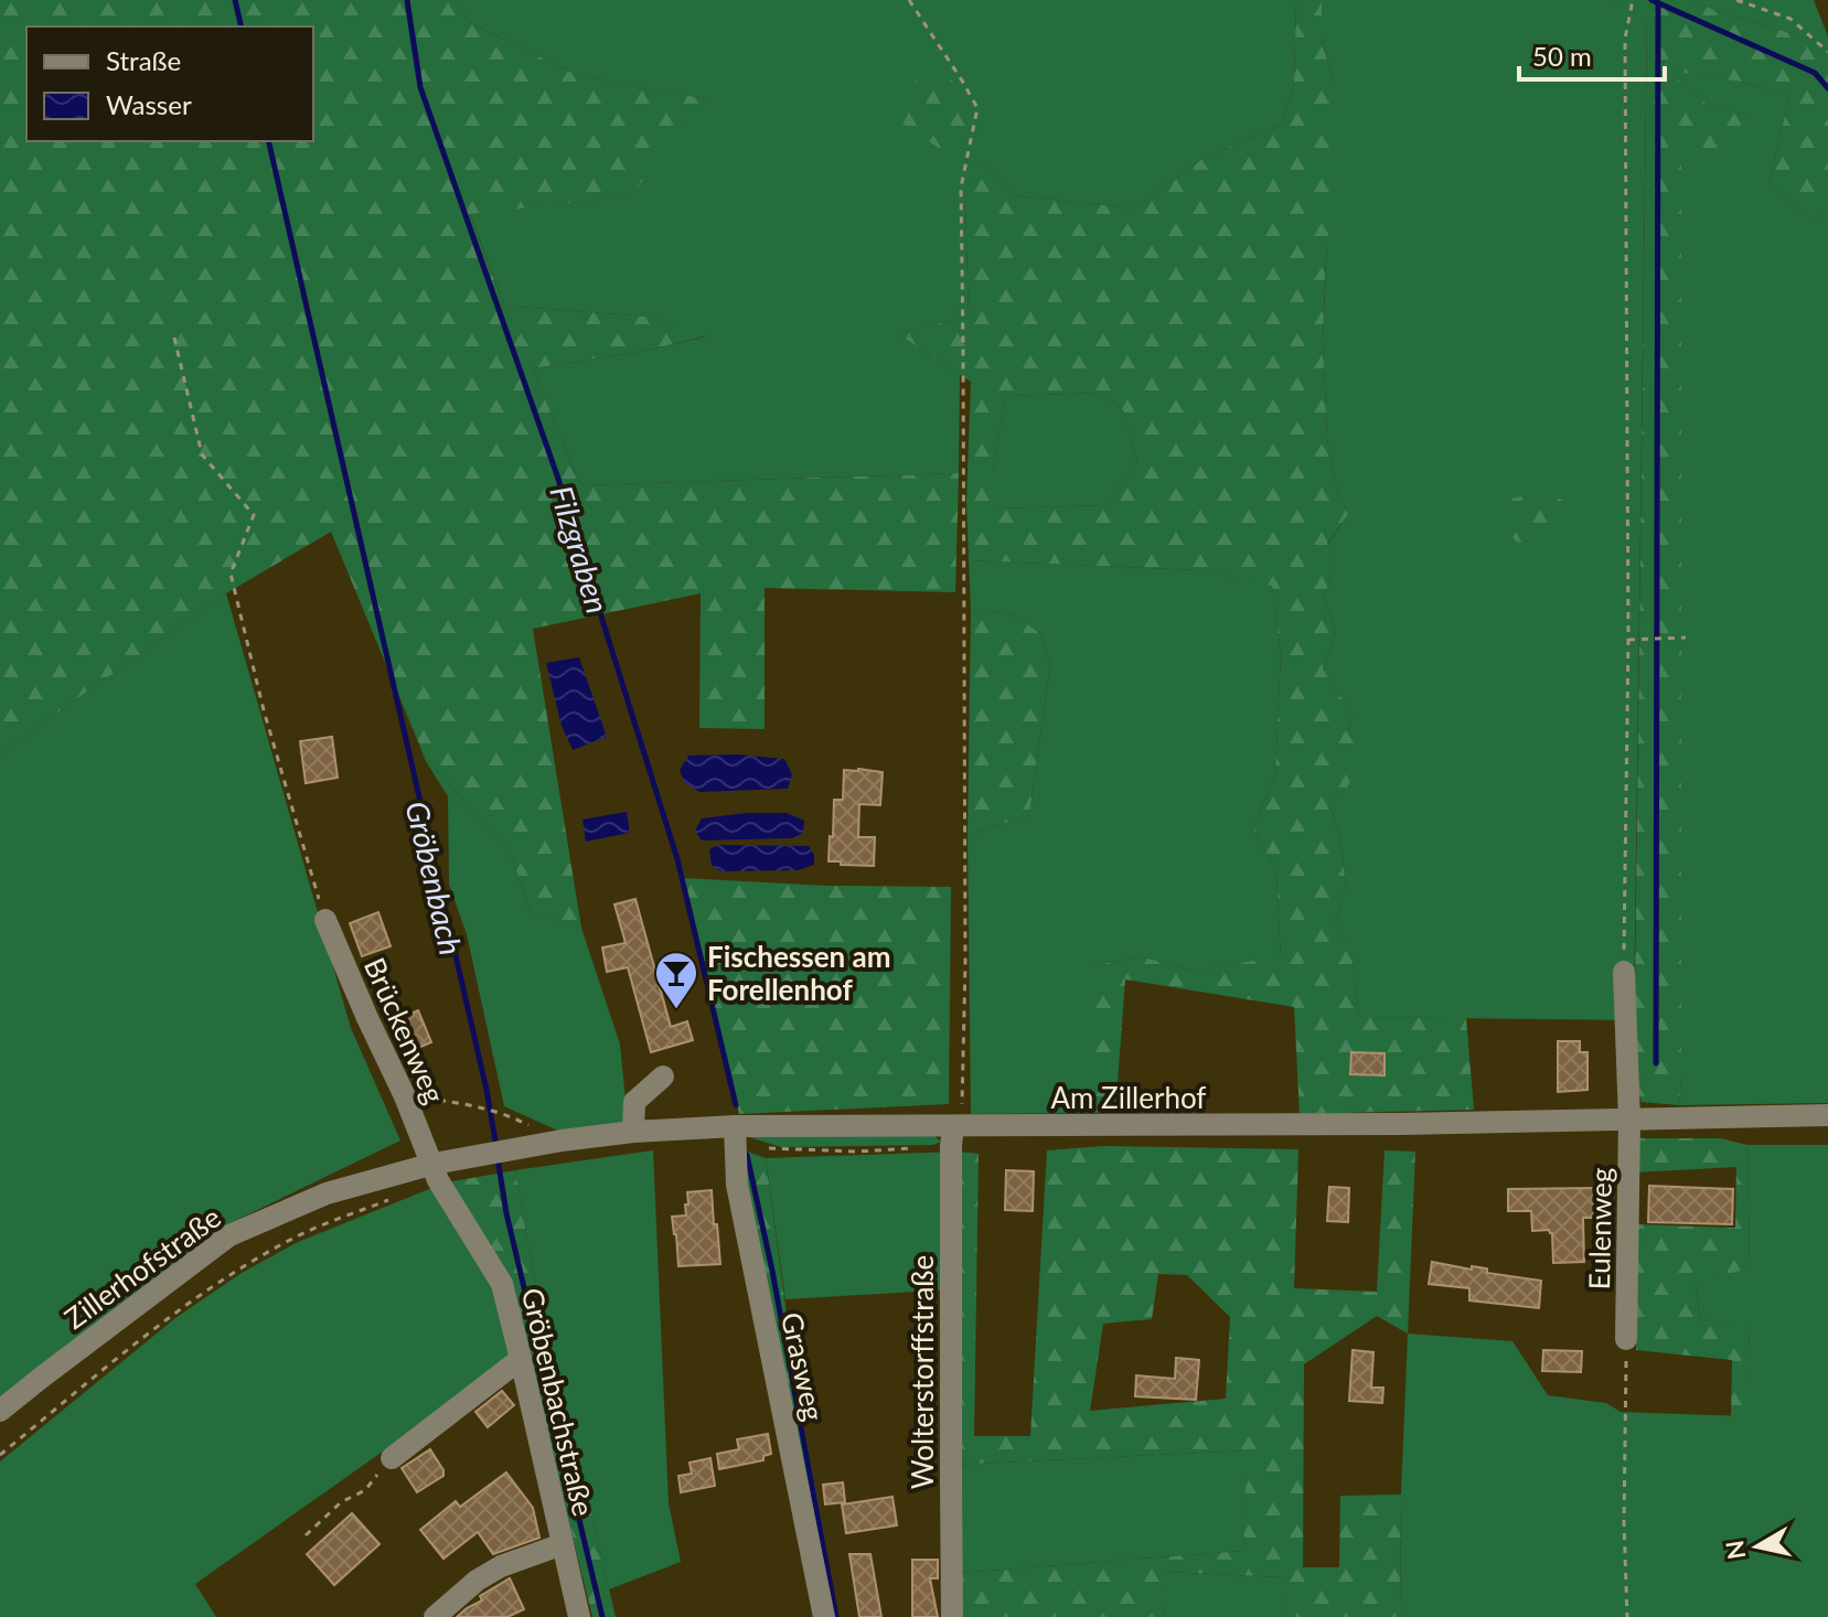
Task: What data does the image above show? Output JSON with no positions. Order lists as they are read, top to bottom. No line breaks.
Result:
{"streets":{"street":["Brückenweg","Am Zillerhof","Eulenweg","Zillerhofstraße","Grasweg","Wolterstorffstraße","Gröbenbachstraße"]},"crossings":[["Brückenweg","Am Zillerhof"],["Brückenweg","Zillerhofstraße"],["Brückenweg","Gröbenbachstraße"],["Am Zillerhof","Eulenweg"],["Am Zillerhof","Zillerhofstraße"],["Am Zillerhof","Grasweg"],["Am Zillerhof","Wolterstorffstraße"],["Am Zillerhof","Gröbenbachstraße"],["Zillerhofstraße","Gröbenbachstraße"]],"water":["Filzgraben","Gröbenbach"],"places":{"bar":["Fischessen am Forellenhof"]},"legend":["Straße","Wasser"],"scale_bar":"50 m","north":"left"}
